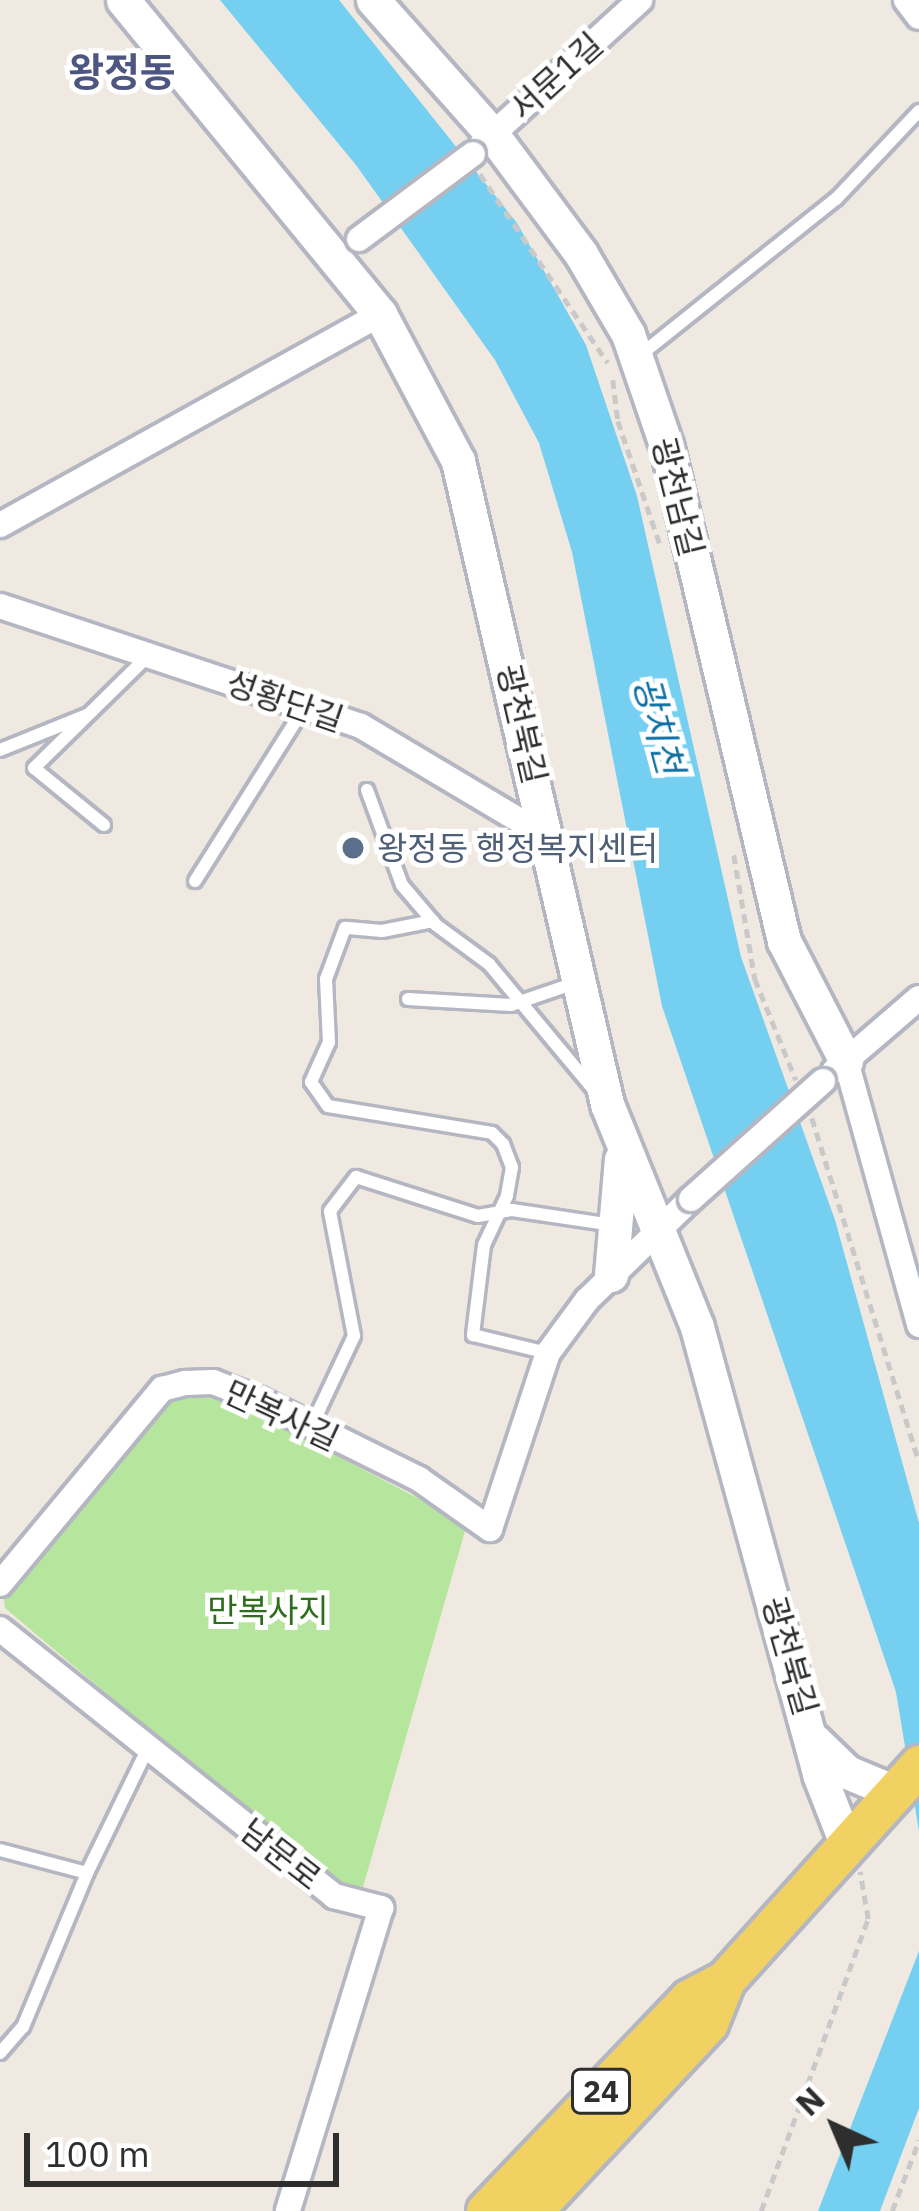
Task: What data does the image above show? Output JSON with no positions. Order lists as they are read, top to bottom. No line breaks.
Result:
{"streets":{"main road":["24"],"street":["서문1길","광천남길","성황단길","광천북길","만복사길","남문로"]},"crossings":[["서문1길","광천남길"],["서문1길","광천북길"],["성황단길","광천북길"],["광천북길","24"]],"districts":["왕정동"],"water":["광치천"],"parks":["만복사지"],"places":["왕정동 행정복지센터"],"scale_bar":"100 m","north":"top left"}
